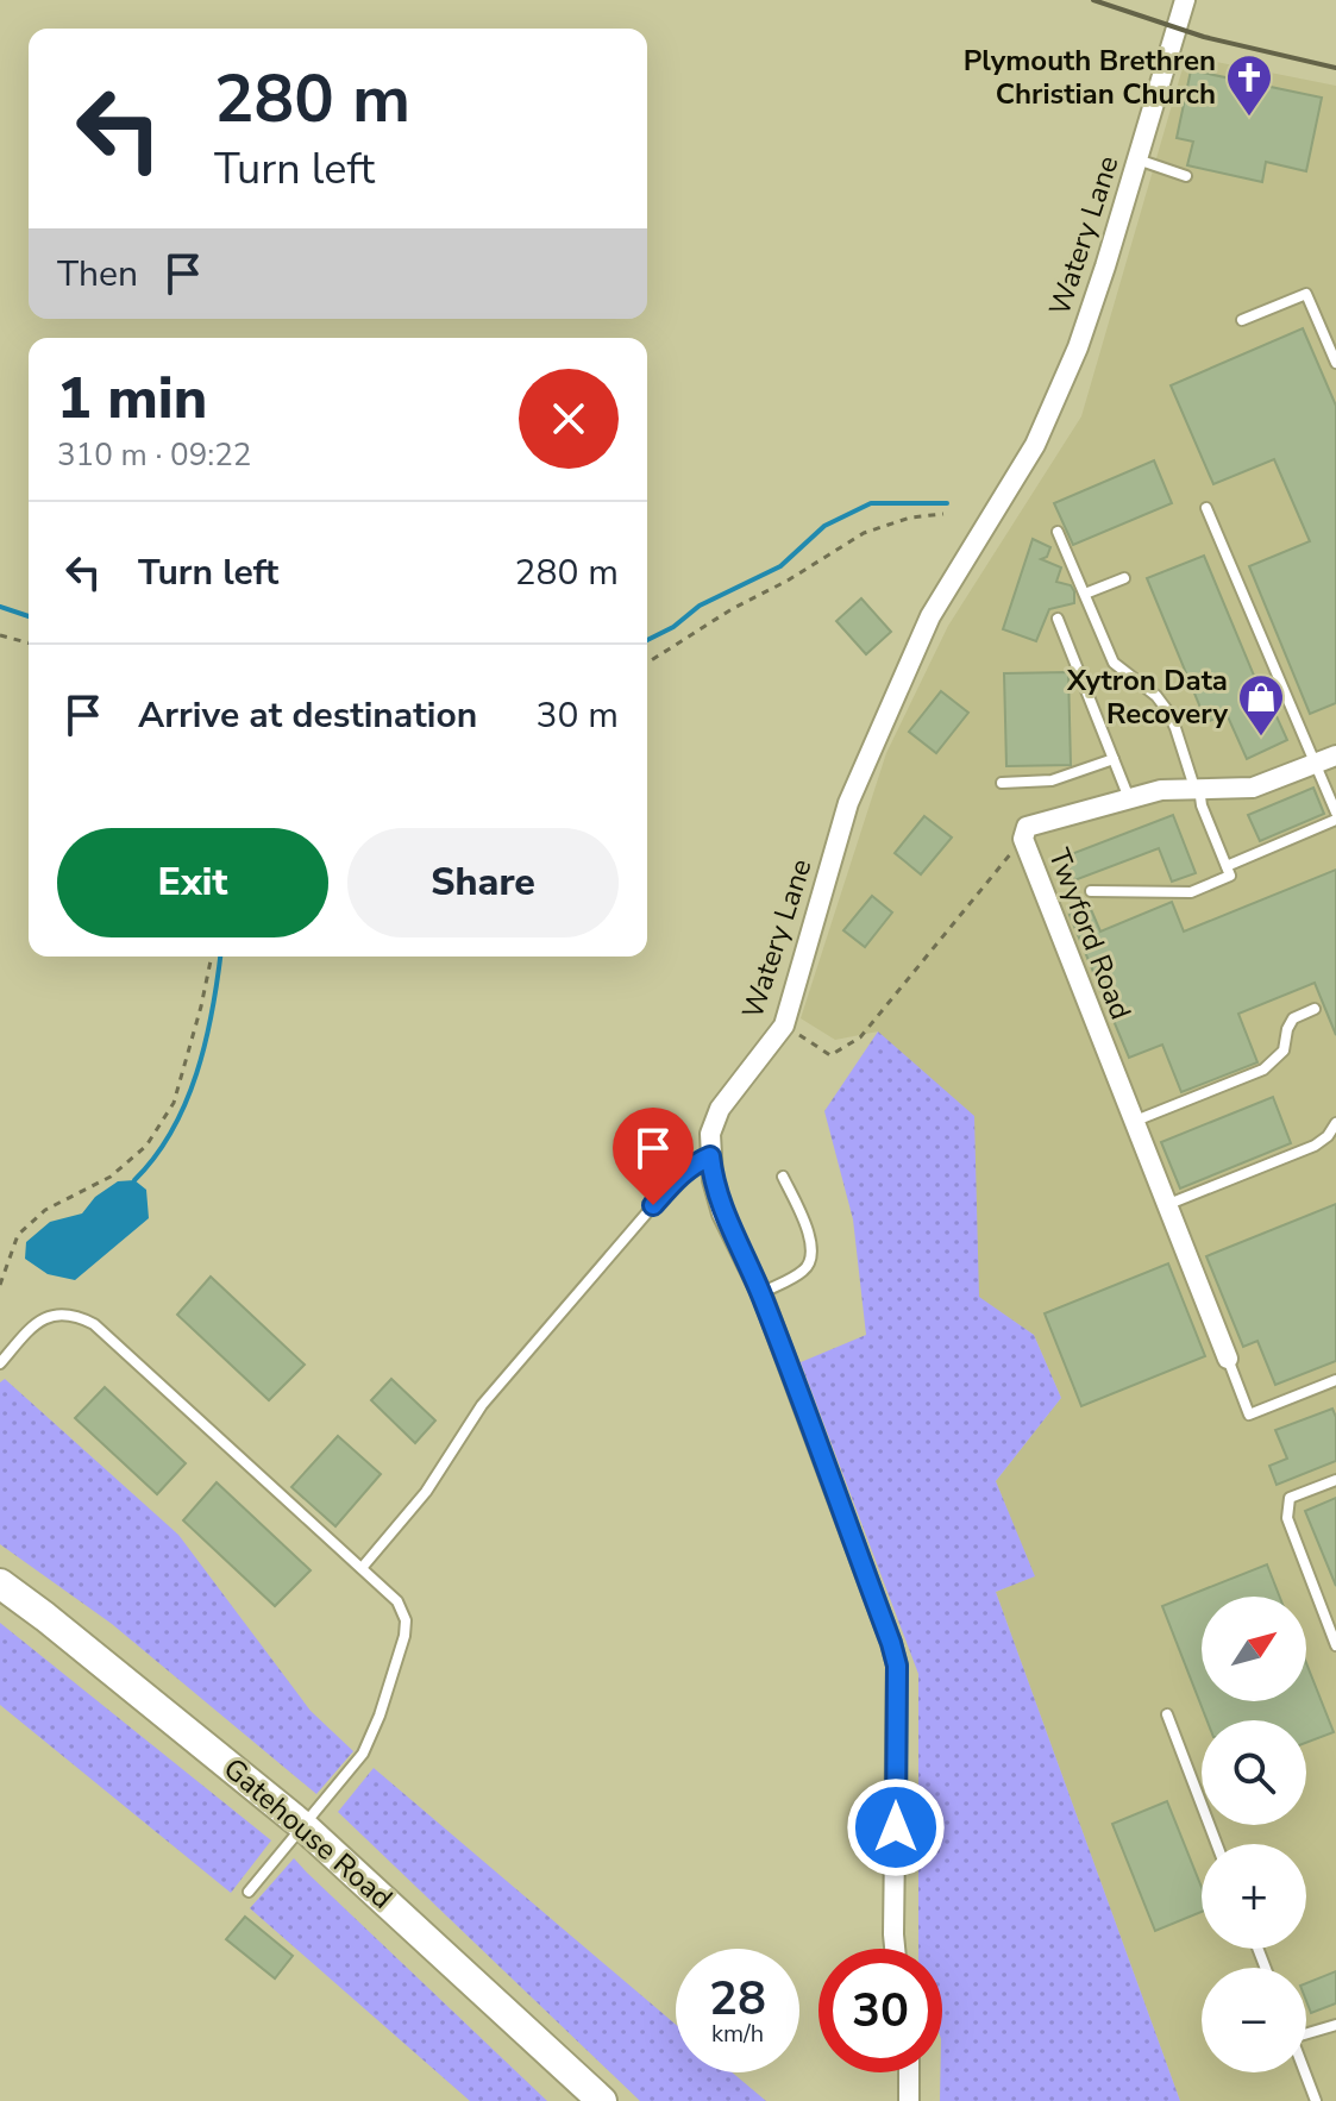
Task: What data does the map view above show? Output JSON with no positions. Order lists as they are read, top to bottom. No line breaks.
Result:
{"streets":{"main road":["Gatehouse Road"],"street":["Watery Lane","Twyford Road"]},"places":{"church":["Plymouth Brethren Christian Church"],"shop":["Xytron Data Recovery"]},"north":"top right","page":{"turn":["280 m","Turn left"],"then":"Then","heading":["1 min","310 m · 09:22"],"list":[{"name":"Turn left","value":"280 m"},{"name":"Arrive at destination","value":"30 m"}],"buttons":["Exit","Share"],"map_buttons":["+","−"],"speed":"28 km/h","limit":"30"}}
